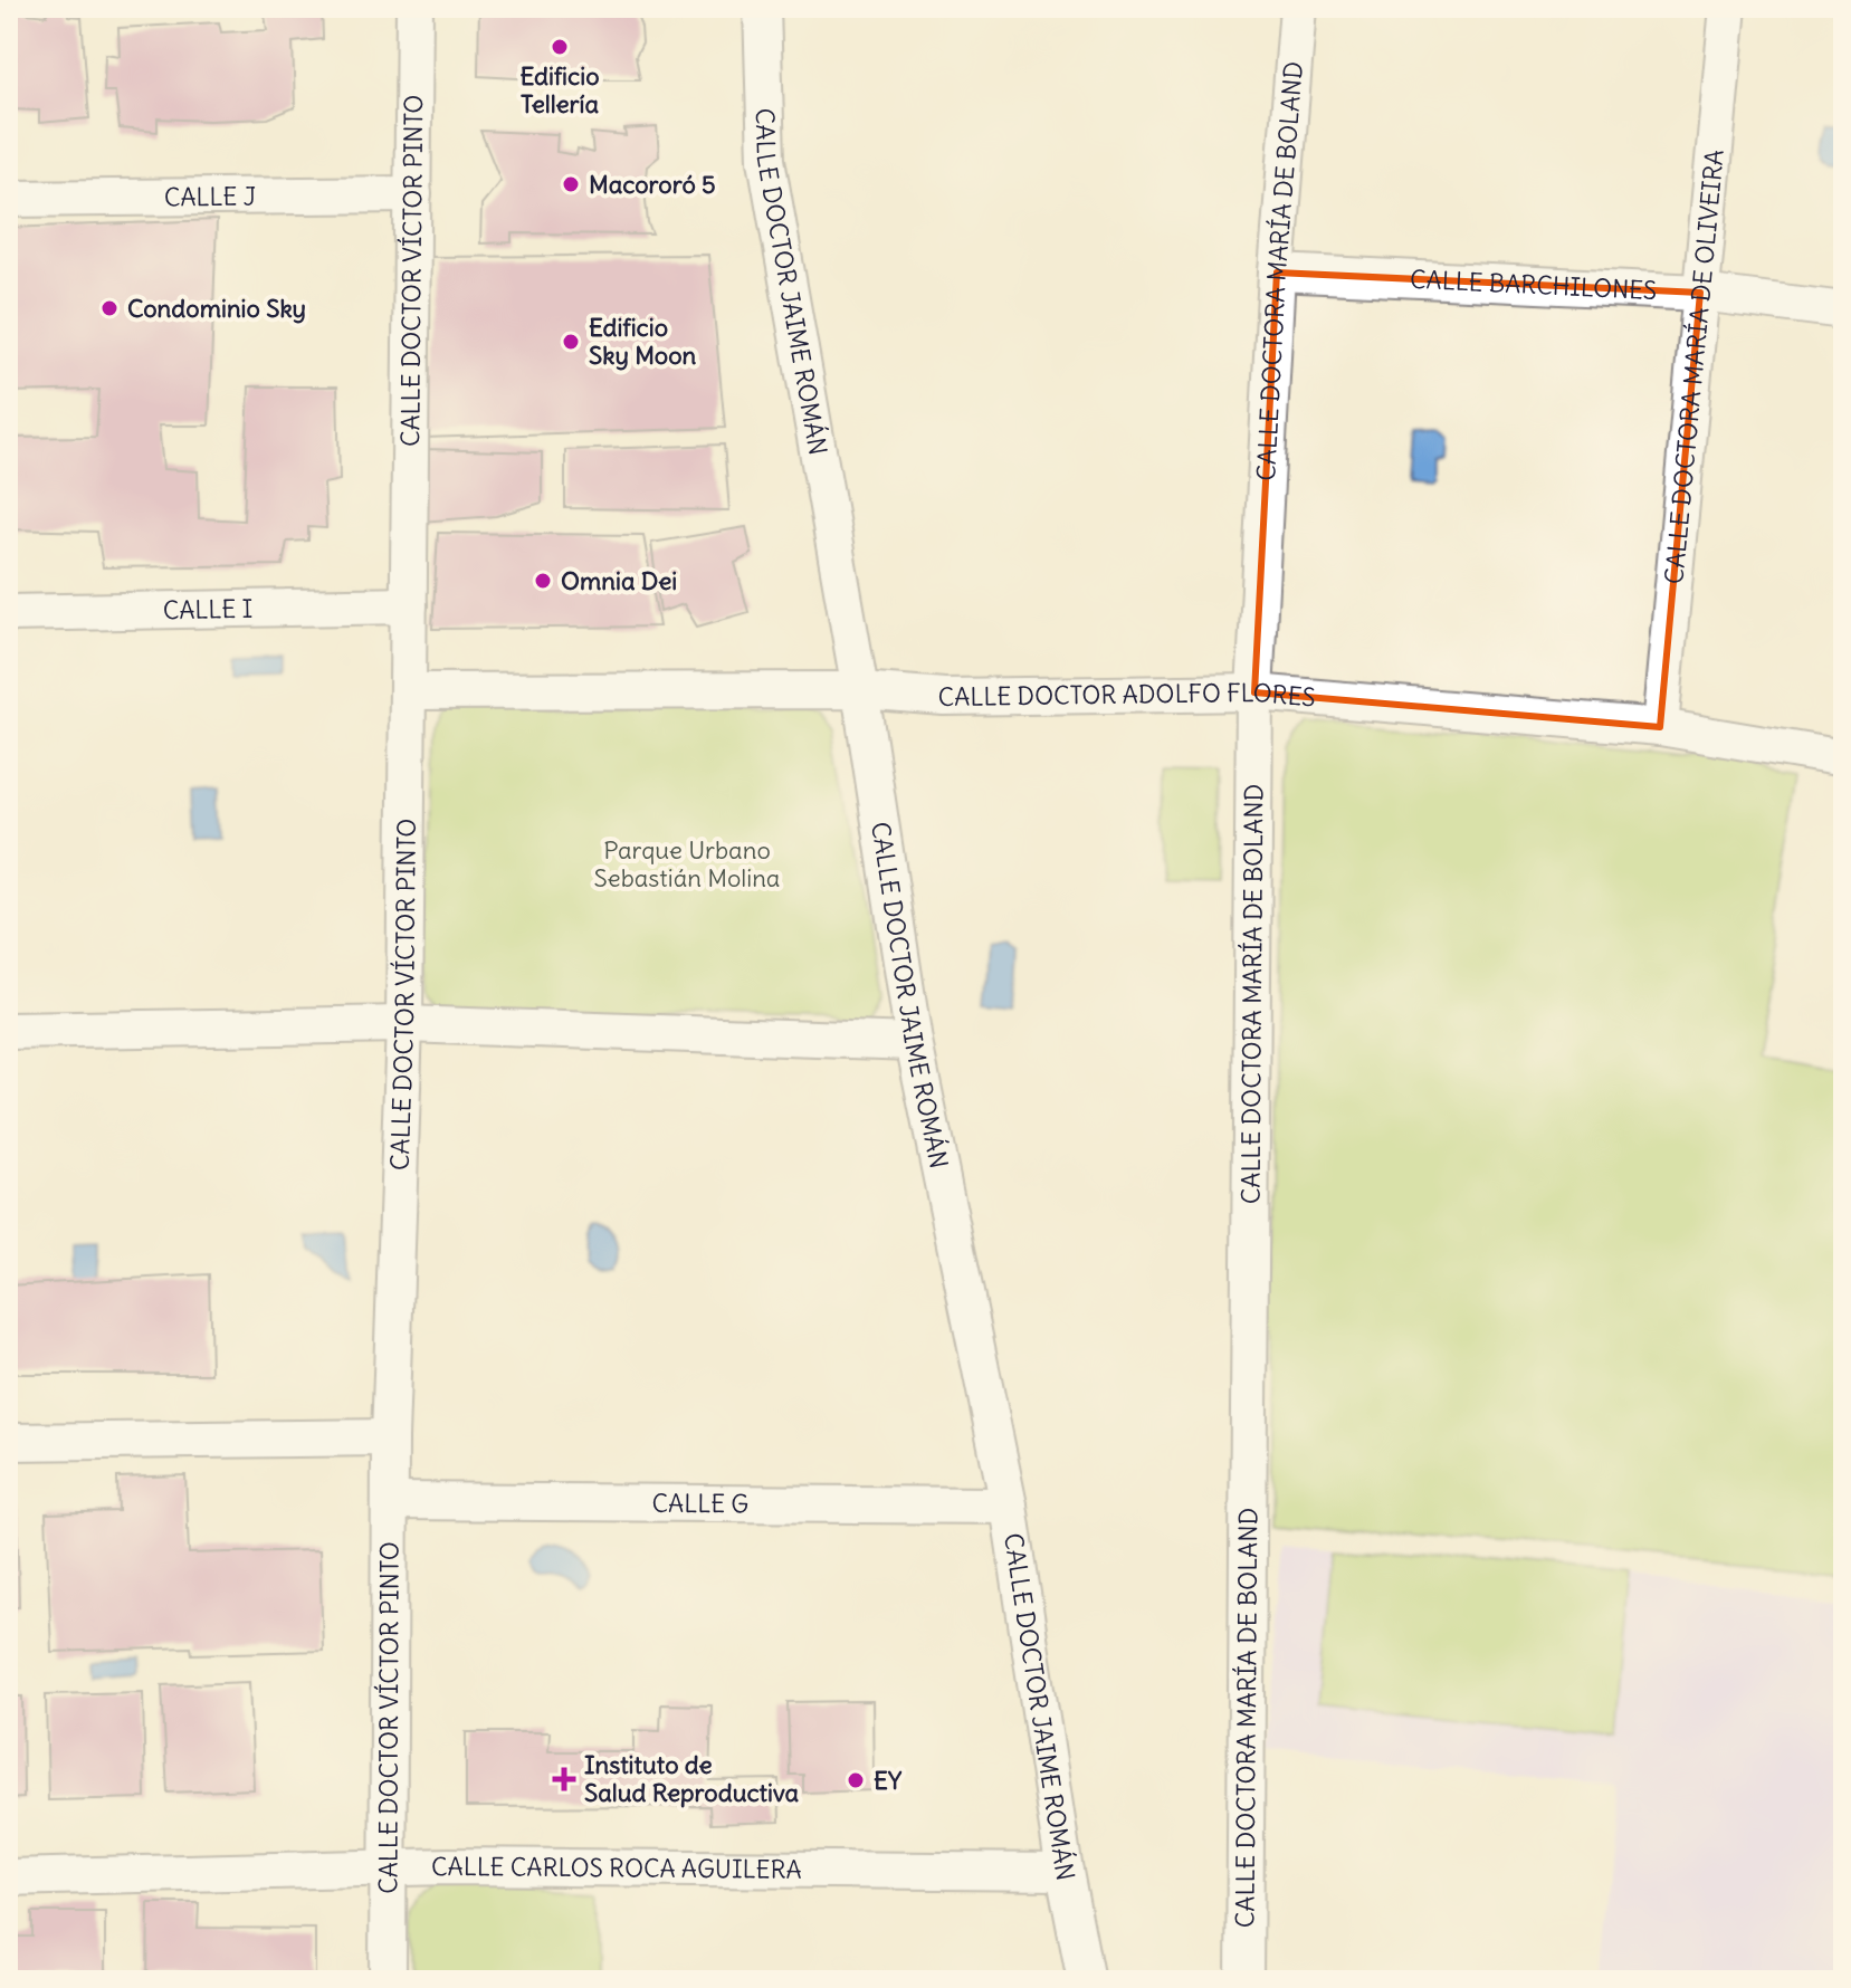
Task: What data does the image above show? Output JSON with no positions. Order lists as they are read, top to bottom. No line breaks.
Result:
{"streets":{"street":["CALLE J","CALLE DOCTOR VÍCTOR PINTO","CALLE DOCTORA MARÍA DE BOLAND","CALLE DOCTOR JAIME ROMÁN","CALLE BARCHILONES","CALLE DOCTORA MARÍA DE OLIVEIRA","CALLE I","CALLE DOCTOR ADOLFO FLORES","CALLE G","CALLE CARLOS ROCA AGUILERA"]},"crossings":[["CALLE J","CALLE DOCTOR VÍCTOR PINTO"],["CALLE DOCTOR VÍCTOR PINTO","CALLE I"],["CALLE DOCTOR VÍCTOR PINTO","CALLE DOCTOR ADOLFO FLORES"],["CALLE DOCTOR VÍCTOR PINTO","CALLE G"],["CALLE DOCTOR VÍCTOR PINTO","CALLE CARLOS ROCA AGUILERA"],["CALLE DOCTORA MARÍA DE BOLAND","CALLE BARCHILONES"],["CALLE DOCTORA MARÍA DE BOLAND","CALLE DOCTOR ADOLFO FLORES"],["CALLE DOCTOR JAIME ROMÁN","CALLE DOCTOR ADOLFO FLORES"],["CALLE DOCTOR JAIME ROMÁN","CALLE G"],["CALLE DOCTOR JAIME ROMÁN","CALLE CARLOS ROCA AGUILERA"],["CALLE BARCHILONES","CALLE DOCTORA MARÍA DE OLIVEIRA"],["CALLE DOCTORA MARÍA DE OLIVEIRA","CALLE DOCTOR ADOLFO FLORES"]],"parks":["Parque Urbano Sebastián Molina"],"places":{"other":["Edificio Tellería","Macororó 5","Condominio Sky","Edificio Sky Moon","Omnia Dei","EY"],"health":["Instituto de Salud Reproductiva"]}}
